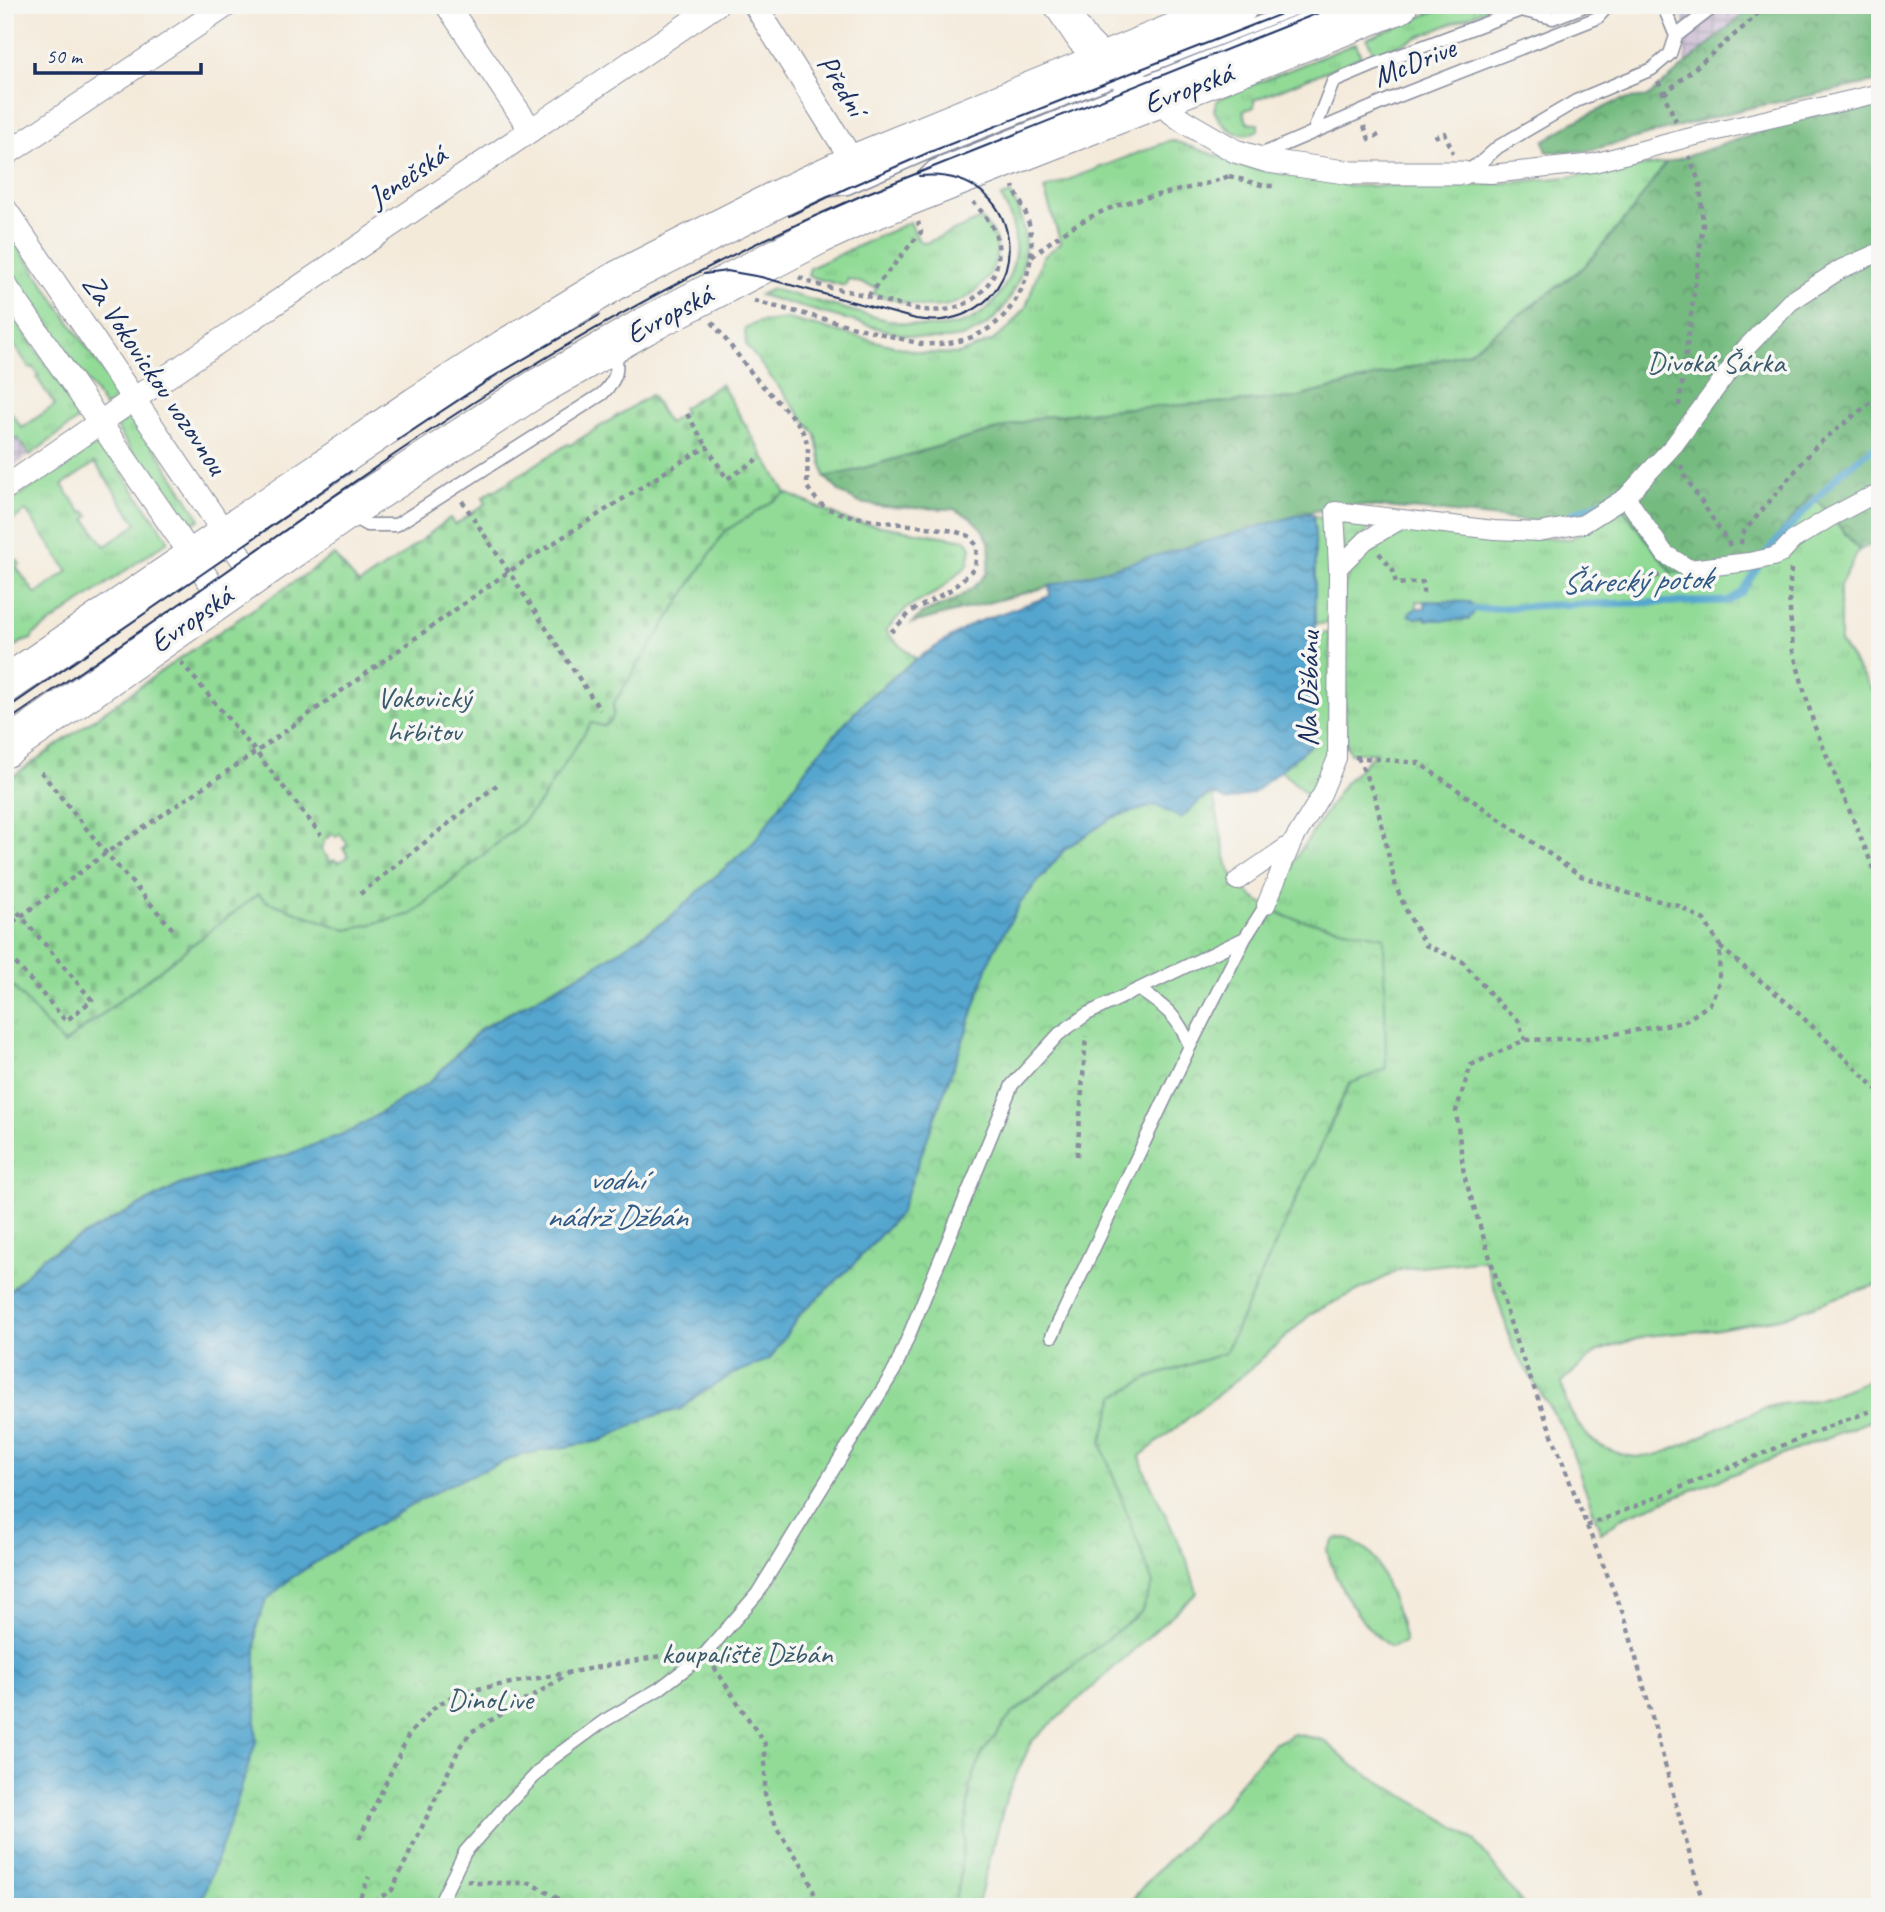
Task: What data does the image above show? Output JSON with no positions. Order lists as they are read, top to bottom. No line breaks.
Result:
{"streets":{"main road":["Evropská"],"street":["Přední","Jenečská","Za Vokovickou vozovnou","Na Džbánu"],"lane":["McDrive"]},"crossings":[["Přední","Evropská"],["Evropská","Za Vokovickou vozovnou"],["Jenečská","Za Vokovickou vozovnou"]],"water":["Šárecký potok","vodní nádrž Džbán"],"parks":["Divoká Šárka","Vokovický hřbitov","koupaliště Džbán","DinoLive"],"scale_bar":"50 m"}
